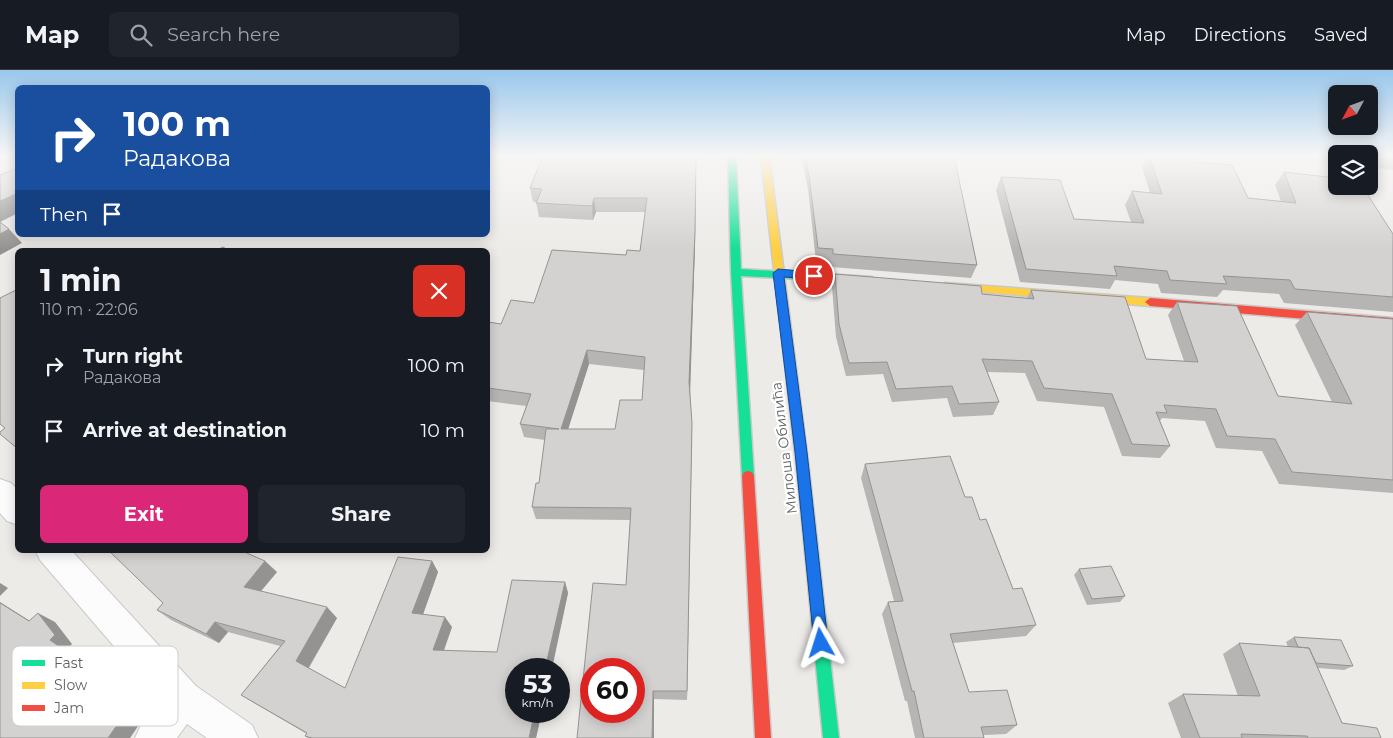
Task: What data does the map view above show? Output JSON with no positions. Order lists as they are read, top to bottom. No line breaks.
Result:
{"streets":{"main road":["Милоша Обилића"]},"legend":["Fast","Slow","Jam"],"north":"bottom left","page":{"header":"Map","search":"Search here","nav":["Map","Directions","Saved"],"turn":["100 m","Радакова"],"then":"Then","heading":["1 min","110 m · 22:06"],"list":[{"name":"Turn right","note":"Радакова","value":"100 m"},{"name":"Arrive at destination","value":"10 m"}],"buttons":["Exit","Share"],"speed":"53 km/h","limit":"60"}}
